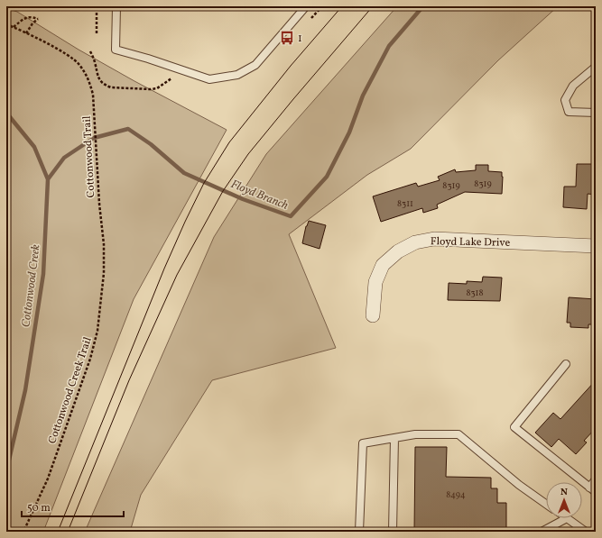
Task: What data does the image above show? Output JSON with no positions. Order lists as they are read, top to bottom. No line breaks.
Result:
{"streets":{"street":["Floyd Lake Drive"],"path":["Cottonwood Trail","Cottonwood Creek Trail"]},"crossings":[["Cottonwood Trail","Cottonwood Creek Trail"]],"water":["Floyd Branch","Cottonwood Creek"],"places":{"bus stop":["1"]},"house_numbers":["8319","8319","8311","8318","8494"],"scale_bar":"50 m","north":"top"}
